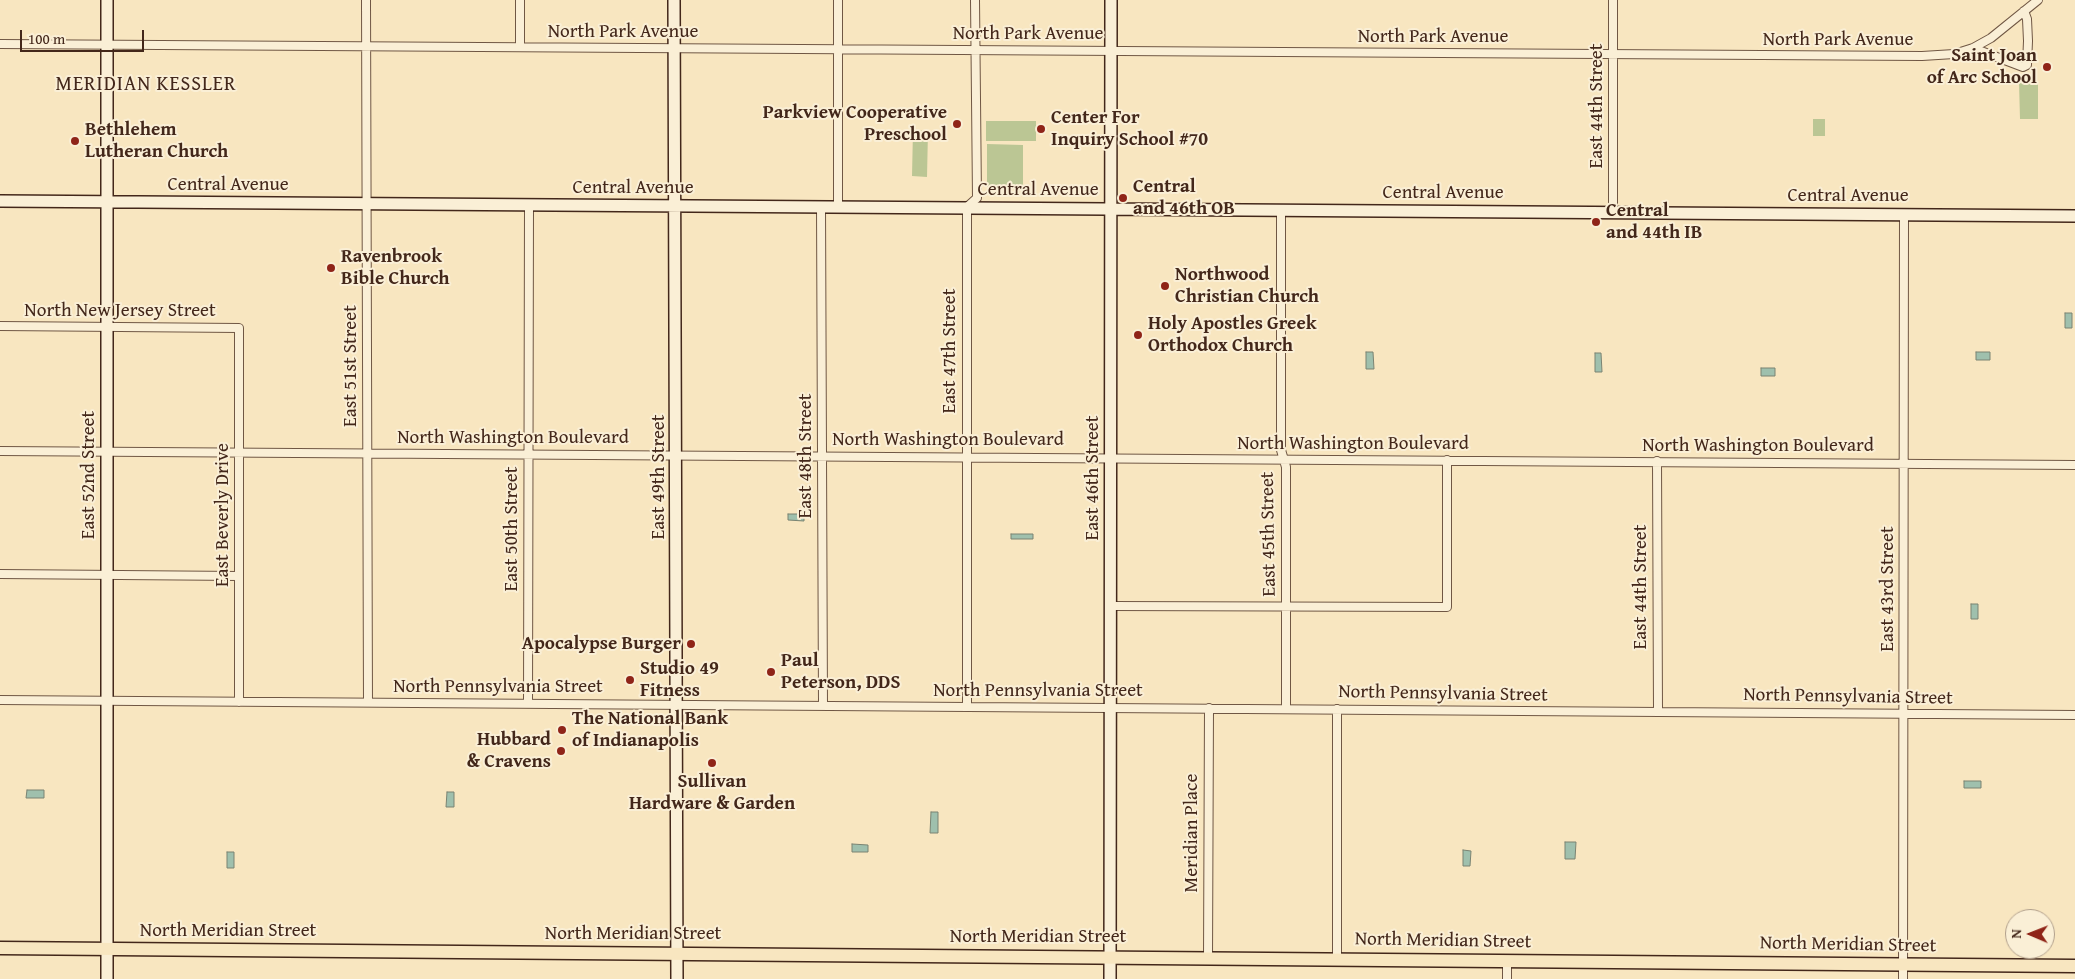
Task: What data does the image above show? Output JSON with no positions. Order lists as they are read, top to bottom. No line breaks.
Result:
{"streets":{"main road":["Central Avenue","East 52nd Street","East 49th Street","East 46th Street","North Meridian Street"],"street":["North Park Avenue","East 44th Street","North New Jersey Street","East 47th Street","East 51st Street","North Washington Boulevard","East 48th Street","East Beverly Drive","East 50th Street","East 45th Street","East 43rd Street","North Pennsylvania Street","Meridian Place"]},"crossings":[["North Park Avenue","East 44th Street"],["North Park Avenue","East 47th Street"],["North Park Avenue","East 51st Street"],["North Park Avenue","East 52nd Street"],["North Park Avenue","East 49th Street"],["North Park Avenue","East 46th Street"],["East 44th Street","Central Avenue"],["East 44th Street","North Washington Boulevard"],["East 44th Street","North Pennsylvania Street"],["Central Avenue","East 47th Street"],["Central Avenue","East 51st Street"],["Central Avenue","East 48th Street"],["Central Avenue","East 52nd Street"],["Central Avenue","East 49th Street"],["Central Avenue","East 46th Street"],["Central Avenue","East 50th Street"],["Central Avenue","East 45th Street"],["Central Avenue","East 43rd Street"],["North New Jersey Street","East 52nd Street"],["North New Jersey Street","East Beverly Drive"],["East 47th Street","North Washington Boulevard"],["East 47th Street","North Pennsylvania Street"],["East 51st Street","North Washington Boulevard"],["East 51st Street","North Pennsylvania Street"],["North Washington Boulevard","East 48th Street"],["North Washington Boulevard","East 52nd Street"],["North Washington Boulevard","East 49th Street"],["North Washington Boulevard","East 46th Street"],["North Washington Boulevard","East Beverly Drive"],["North Washington Boulevard","East 50th Street"],["North Washington Boulevard","East 45th Street"],["North Washington Boulevard","East 43rd Street"],["East 48th Street","North Pennsylvania Street"],["East 52nd Street","North Pennsylvania Street"],["East 52nd Street","North Meridian Street"],["East 49th Street","North Pennsylvania Street"],["East 49th Street","North Meridian Street"],["East 46th Street","North Pennsylvania Street"],["East 46th Street","North Meridian Street"],["East Beverly Drive","North Pennsylvania Street"],["East 50th Street","North Pennsylvania Street"],["East 45th Street","North Pennsylvania Street"],["East 43rd Street","North Pennsylvania Street"],["East 43rd Street","North Meridian Street"],["North Pennsylvania Street","Meridian Place"],["Meridian Place","North Meridian Street"]],"districts":["MERIDIAN KESSLER"],"places":["Saint Joan of Arc School","Parkview Cooperative Preschool","Center For Inquiry School #70","Bethlehem Lutheran Church","Central and 46th OB","Central and 44th IB","Ravenbrook Bible Church","Northwood Christian Church","Holy Apostles Greek Orthodox Church","Apocalypse Burger","Paul Peterson, DDS","Studio 49 Fitness","The National Bank of Indianapolis","Hubbard & Cravens","Sullivan Hardware & Garden"],"scale_bar":"100 m","north":"left"}
